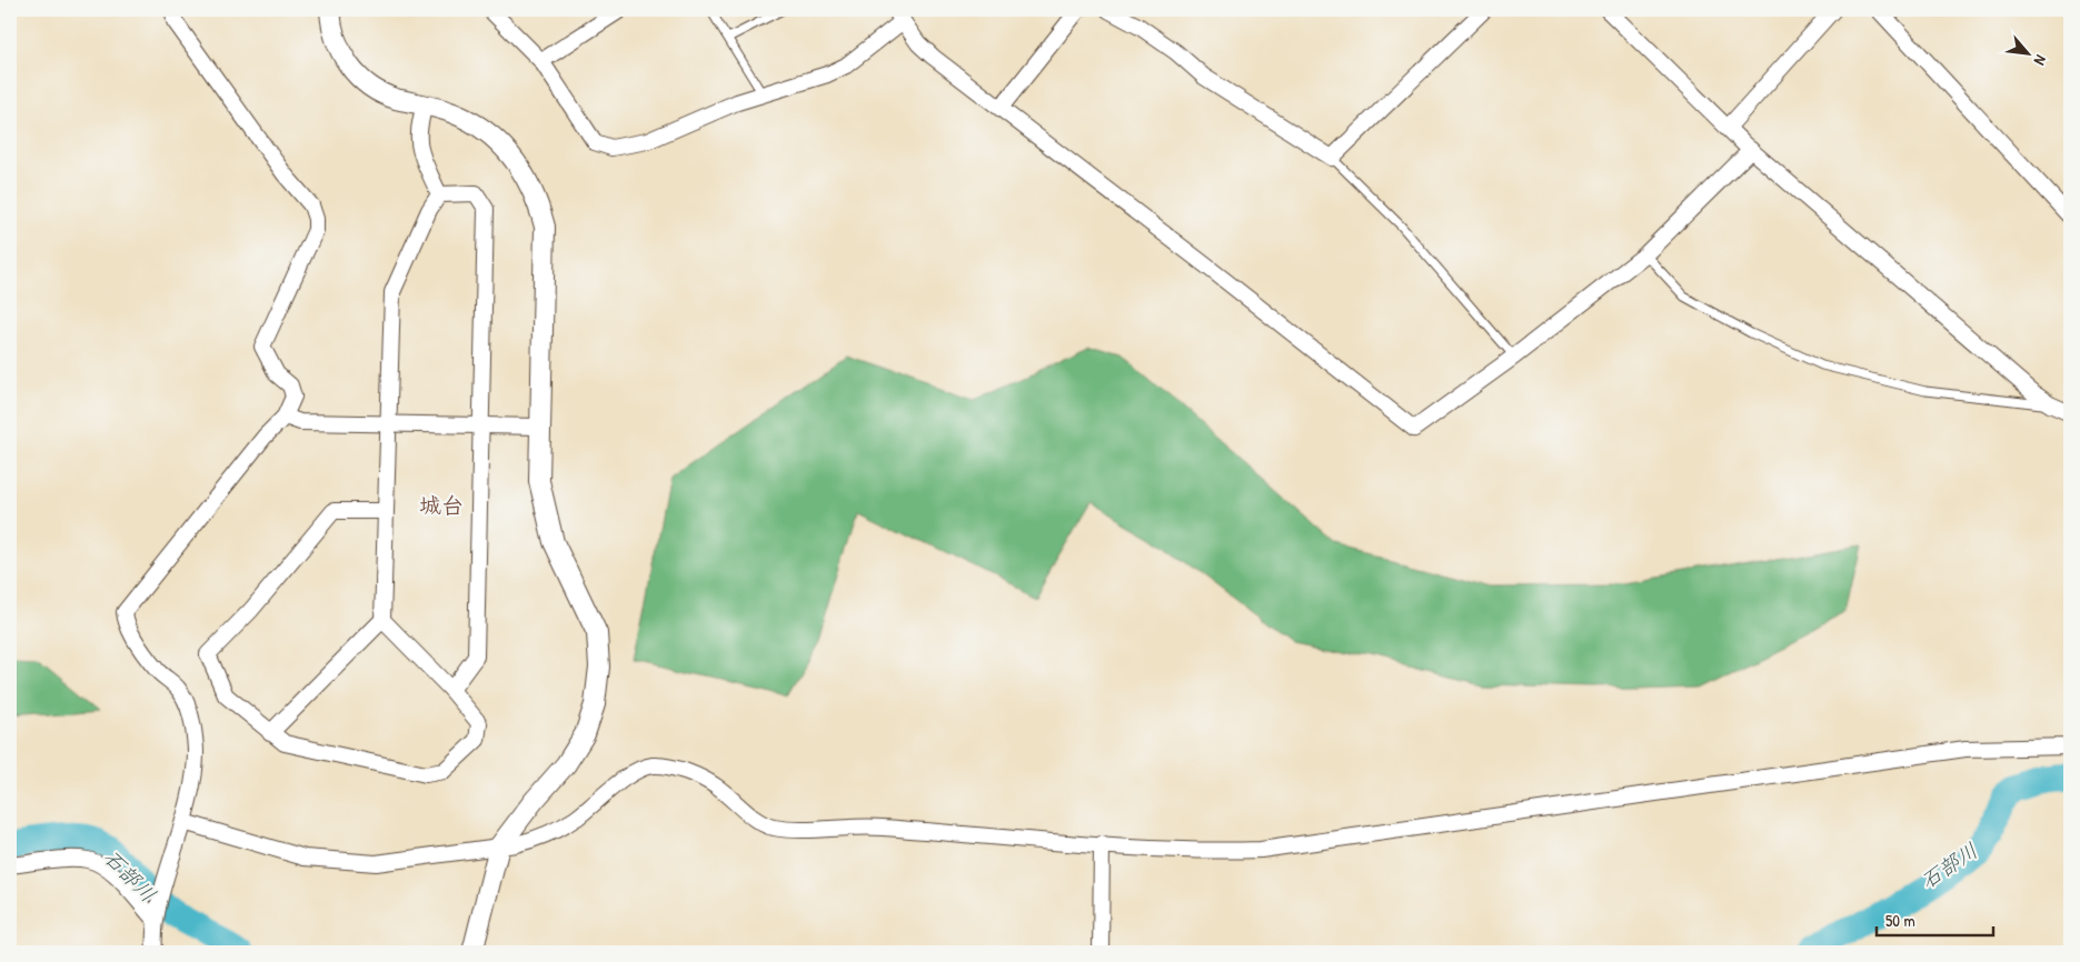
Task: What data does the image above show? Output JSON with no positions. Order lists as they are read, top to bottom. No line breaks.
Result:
{"districts":["城台"],"water":["石部川"],"scale_bar":"50 m","north":"bottom right"}
